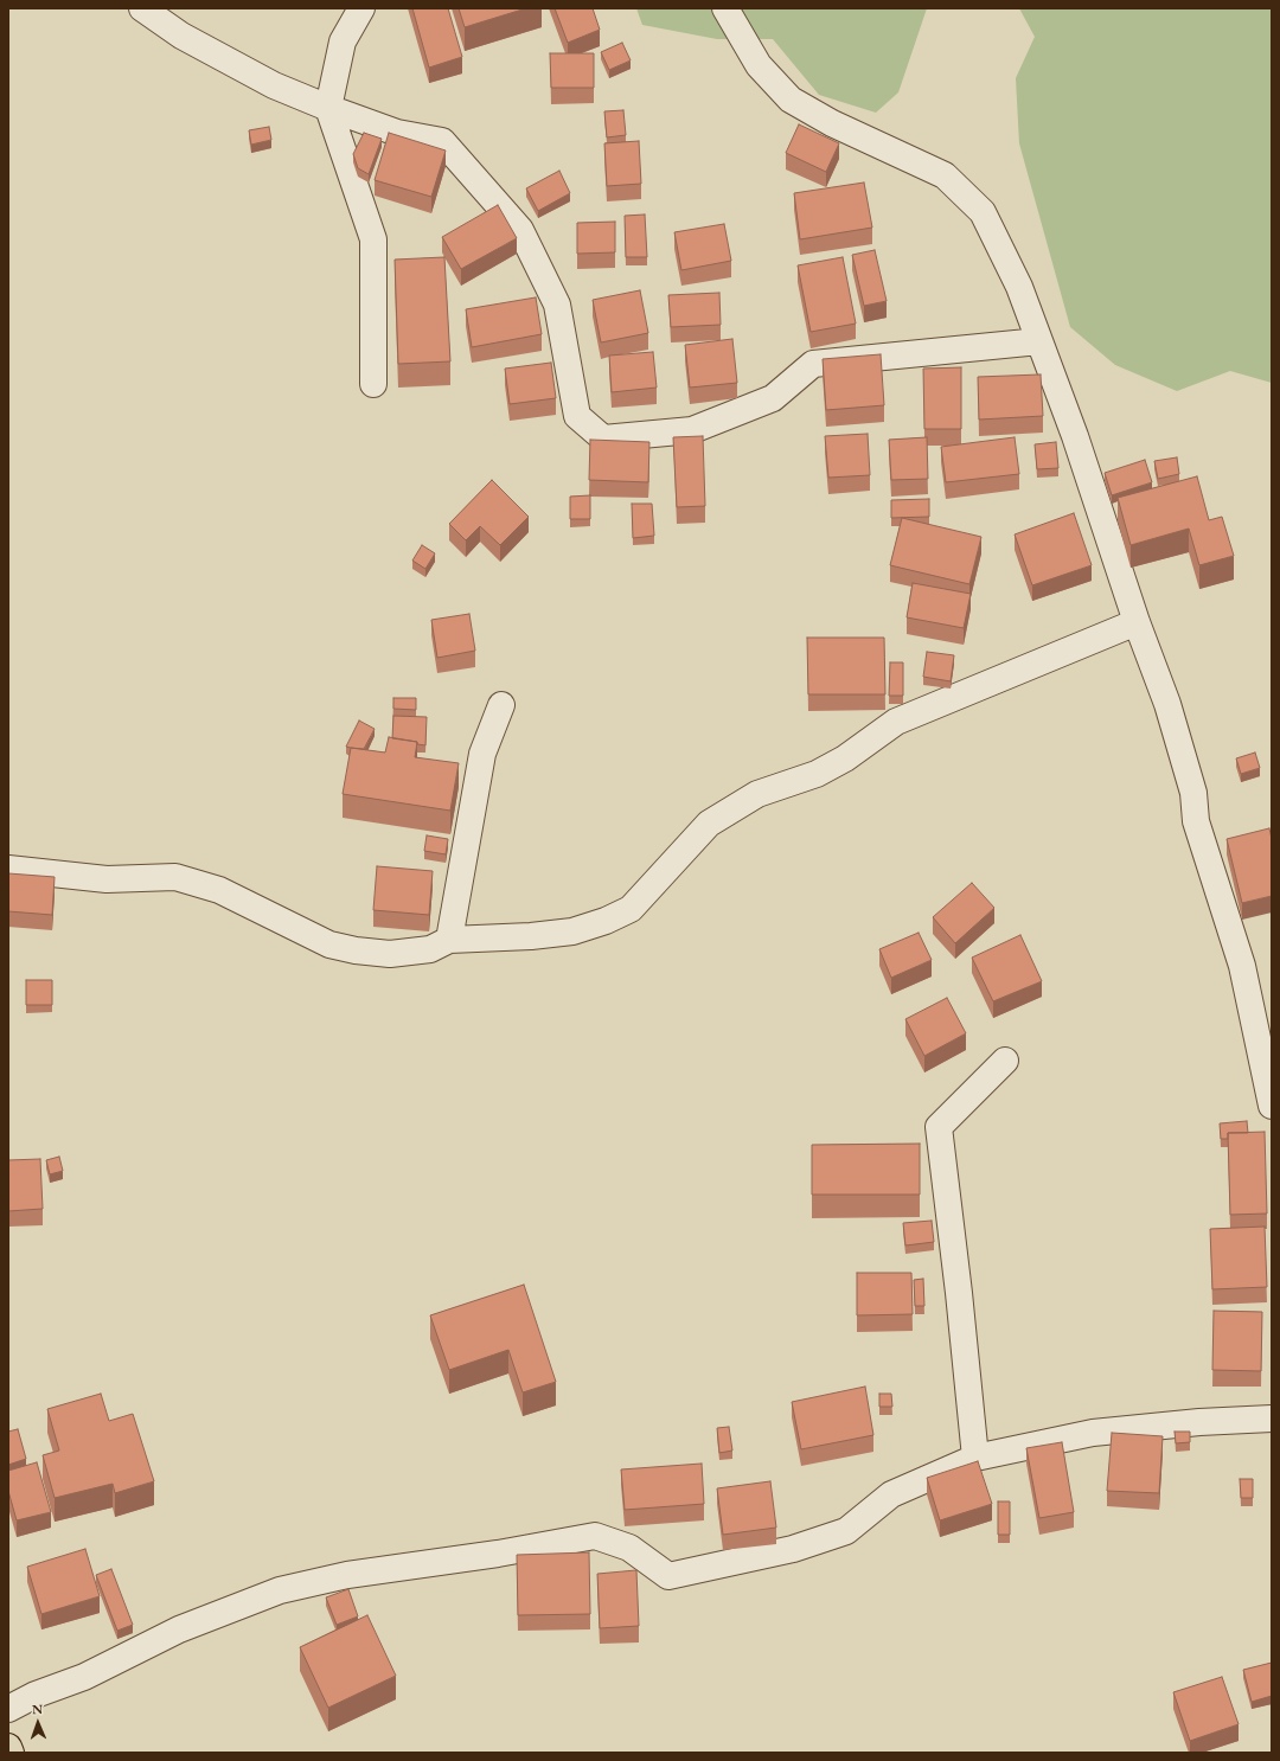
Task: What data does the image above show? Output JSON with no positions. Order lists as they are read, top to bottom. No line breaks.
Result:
{"north":"top"}
